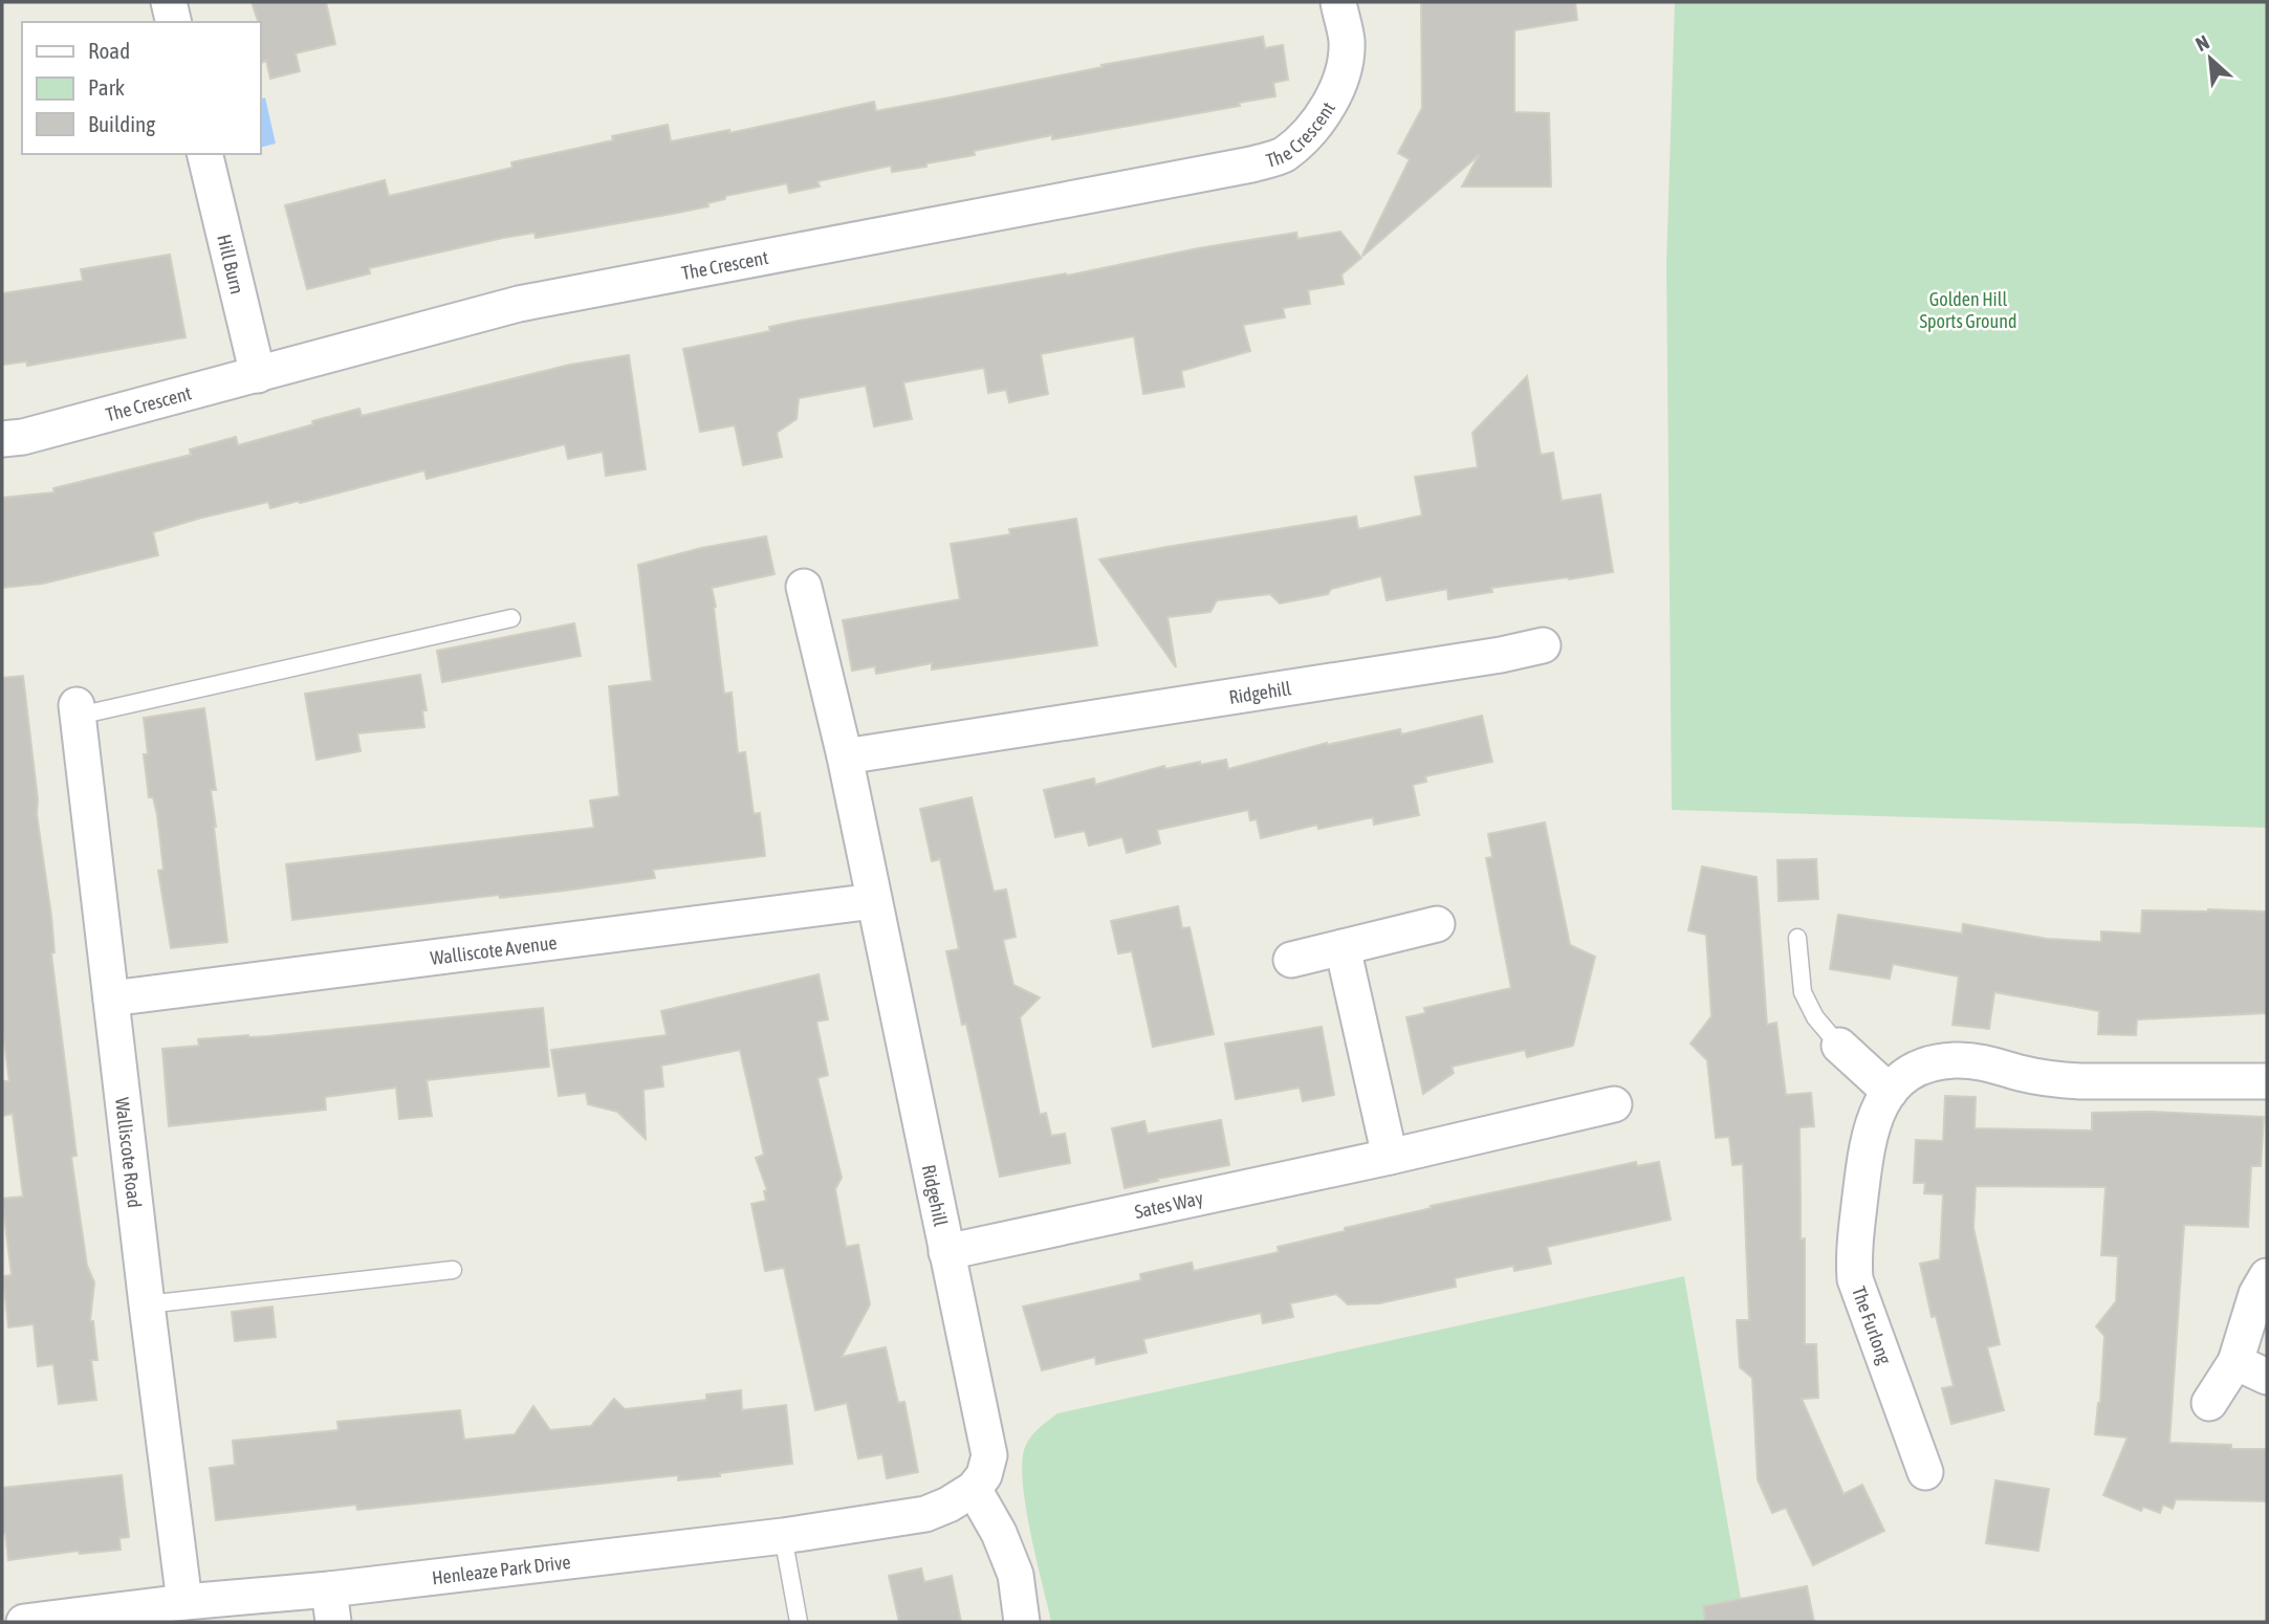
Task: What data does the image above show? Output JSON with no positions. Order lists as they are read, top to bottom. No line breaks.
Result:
{"streets":{"street":["The Crescent","Hill Burn","Ridgehill","Walliscote Avenue","Walliscote Road","Sates Way","The Furlong","Henleaze Park Drive"]},"crossings":[["The Crescent","Hill Burn"],["Ridgehill","Walliscote Avenue"],["Ridgehill","Sates Way"],["Ridgehill","Henleaze Park Drive"],["Walliscote Avenue","Walliscote Road"],["Walliscote Road","Henleaze Park Drive"]],"parks":["Golden Hill Sports Ground"],"legend":["Road","Park","Building"],"north":"top left"}
